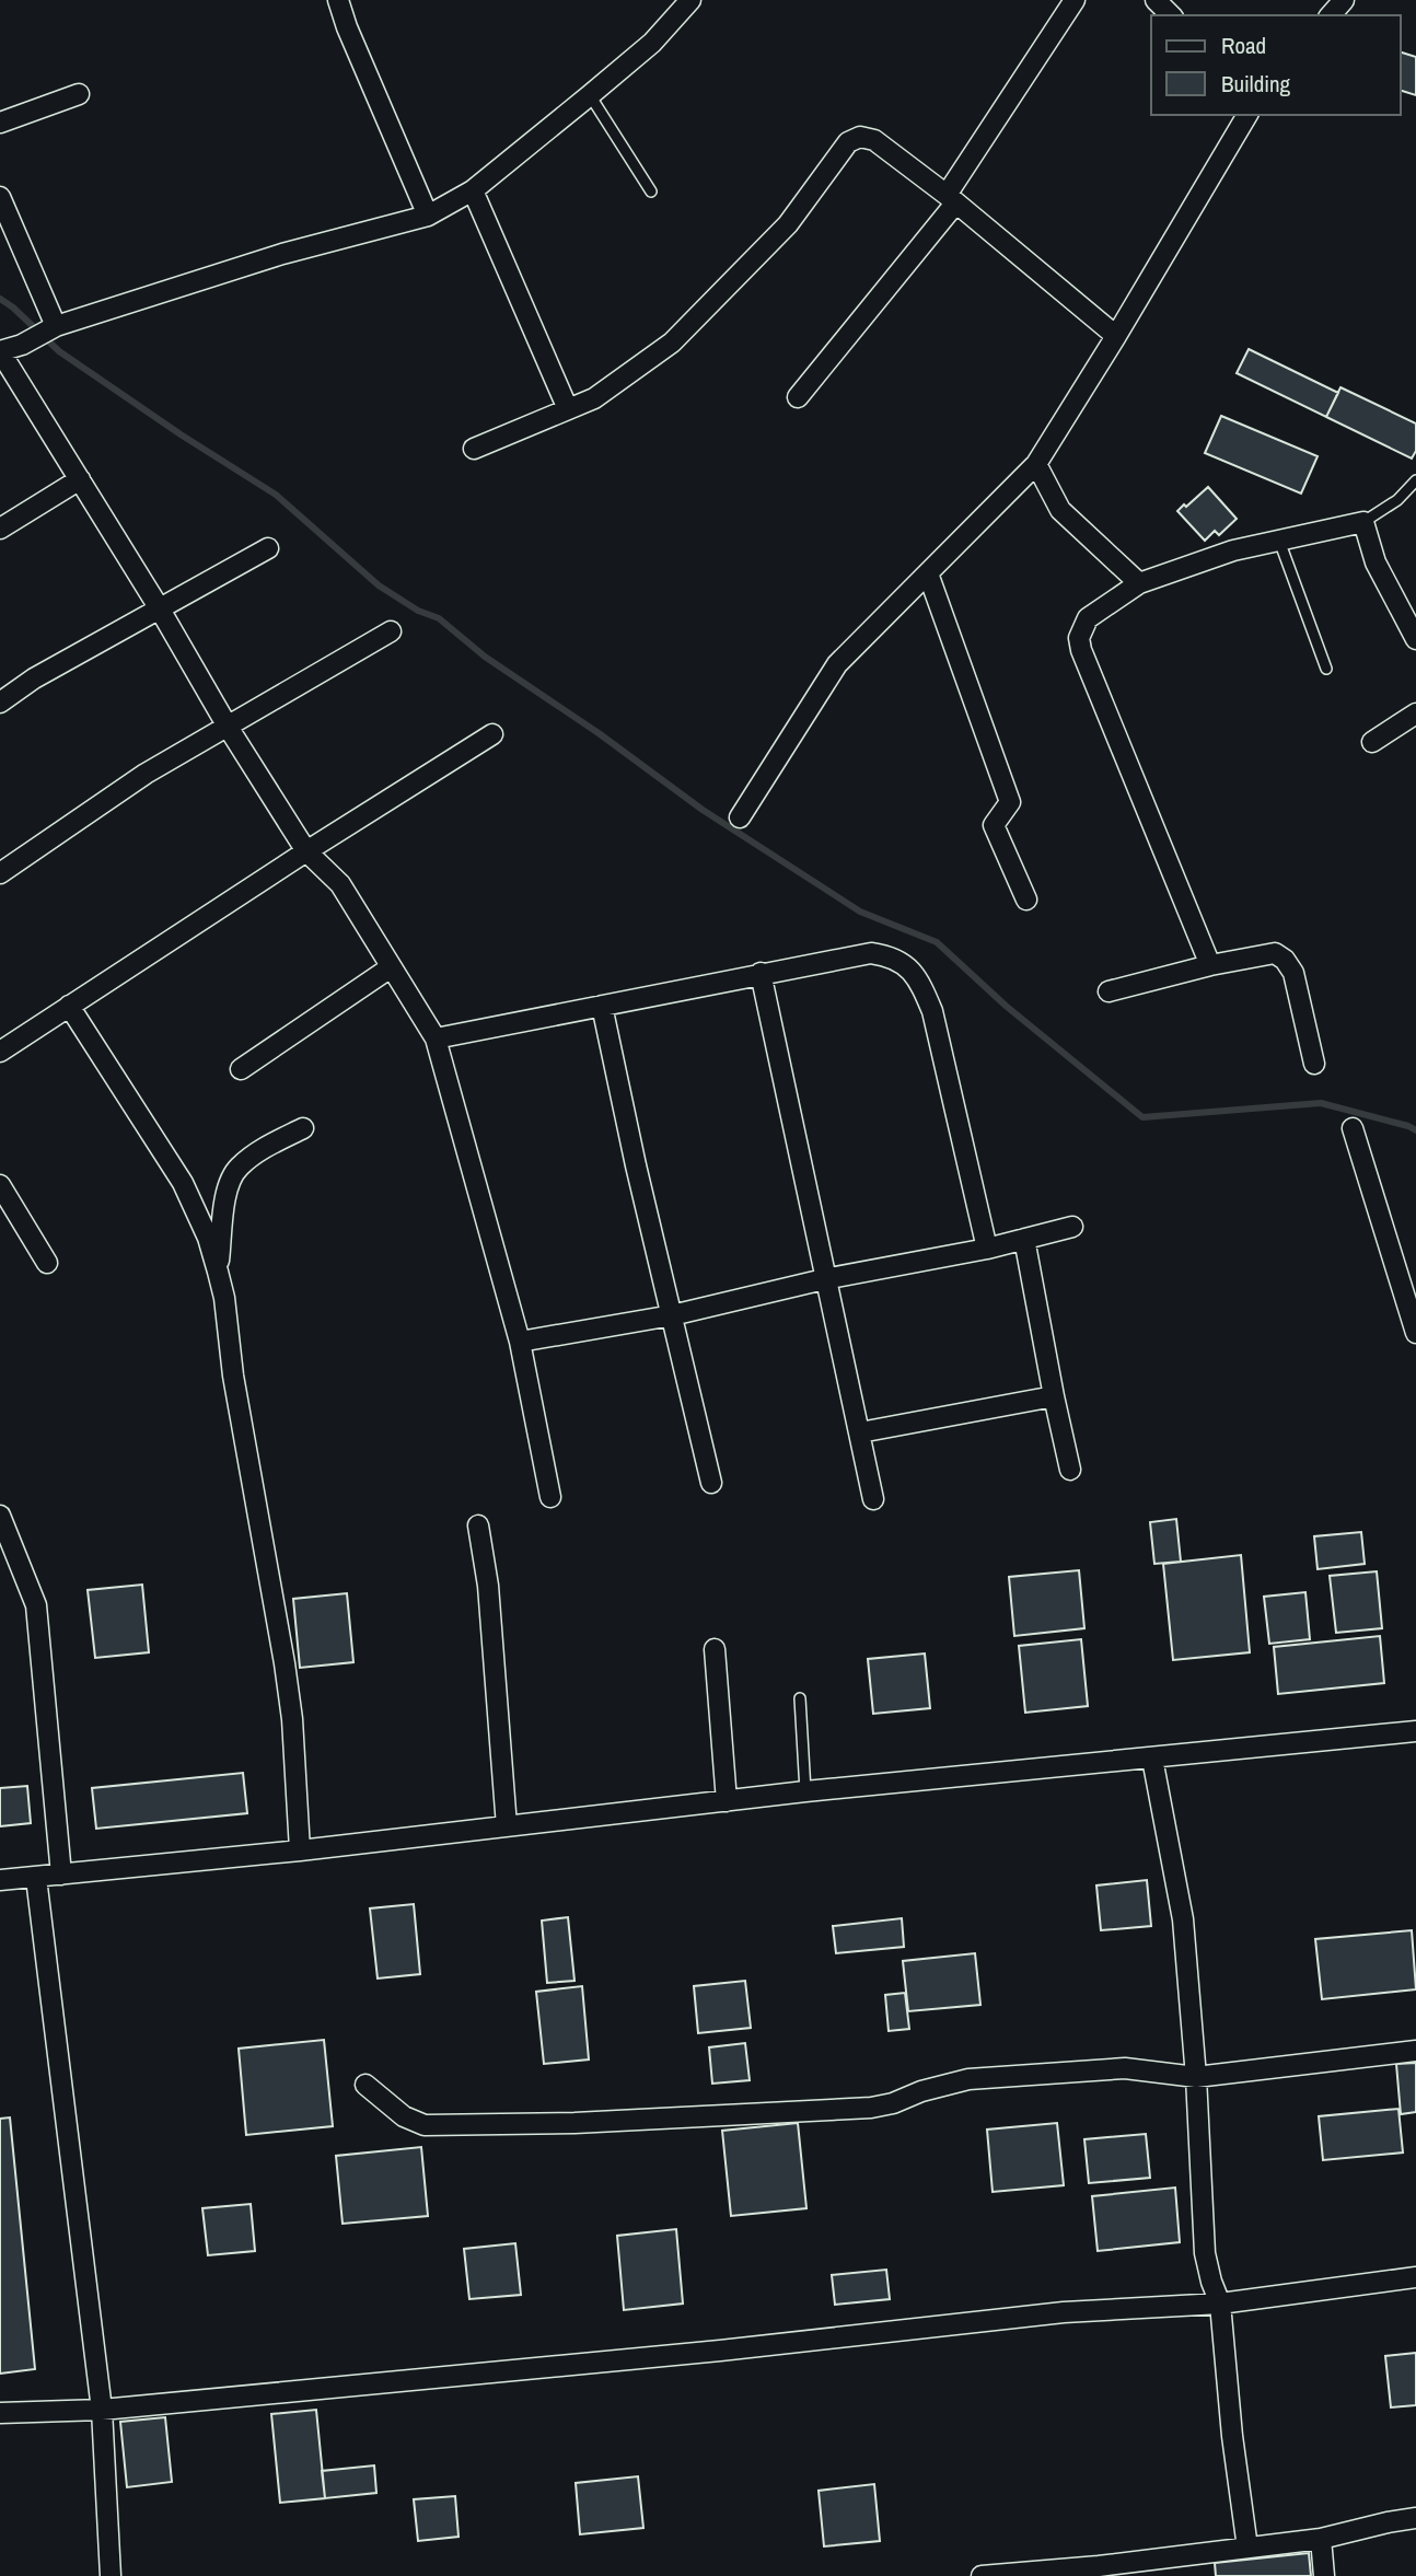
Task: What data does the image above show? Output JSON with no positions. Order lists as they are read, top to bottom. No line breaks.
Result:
{"legend":["Road","Building"]}
